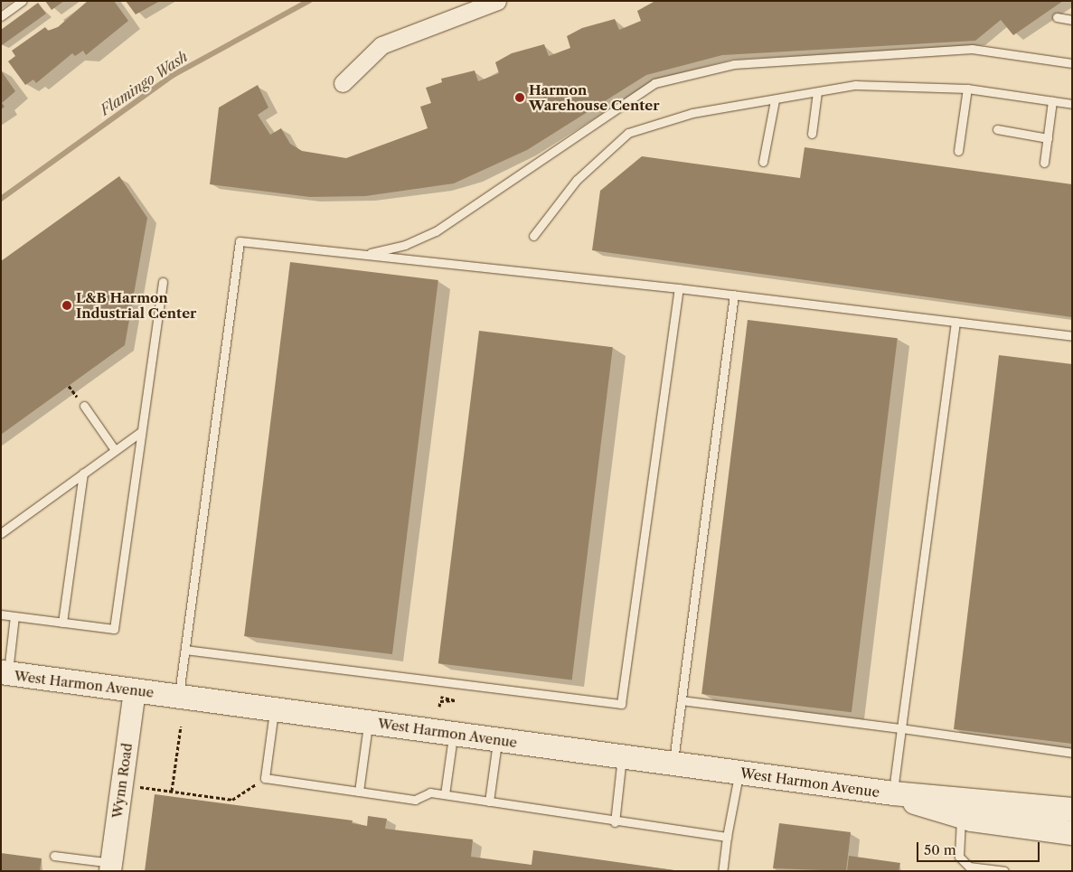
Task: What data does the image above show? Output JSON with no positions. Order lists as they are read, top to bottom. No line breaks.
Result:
{"streets":{"main road":["West Harmon Avenue"],"street":["Wynn Road"]},"crossings":[["West Harmon Avenue","Wynn Road"]],"water":["Flamingo Wash"],"places":["Harmon Warehouse Center","L&B Harmon Industrial Center"],"scale_bar":"50 m"}
